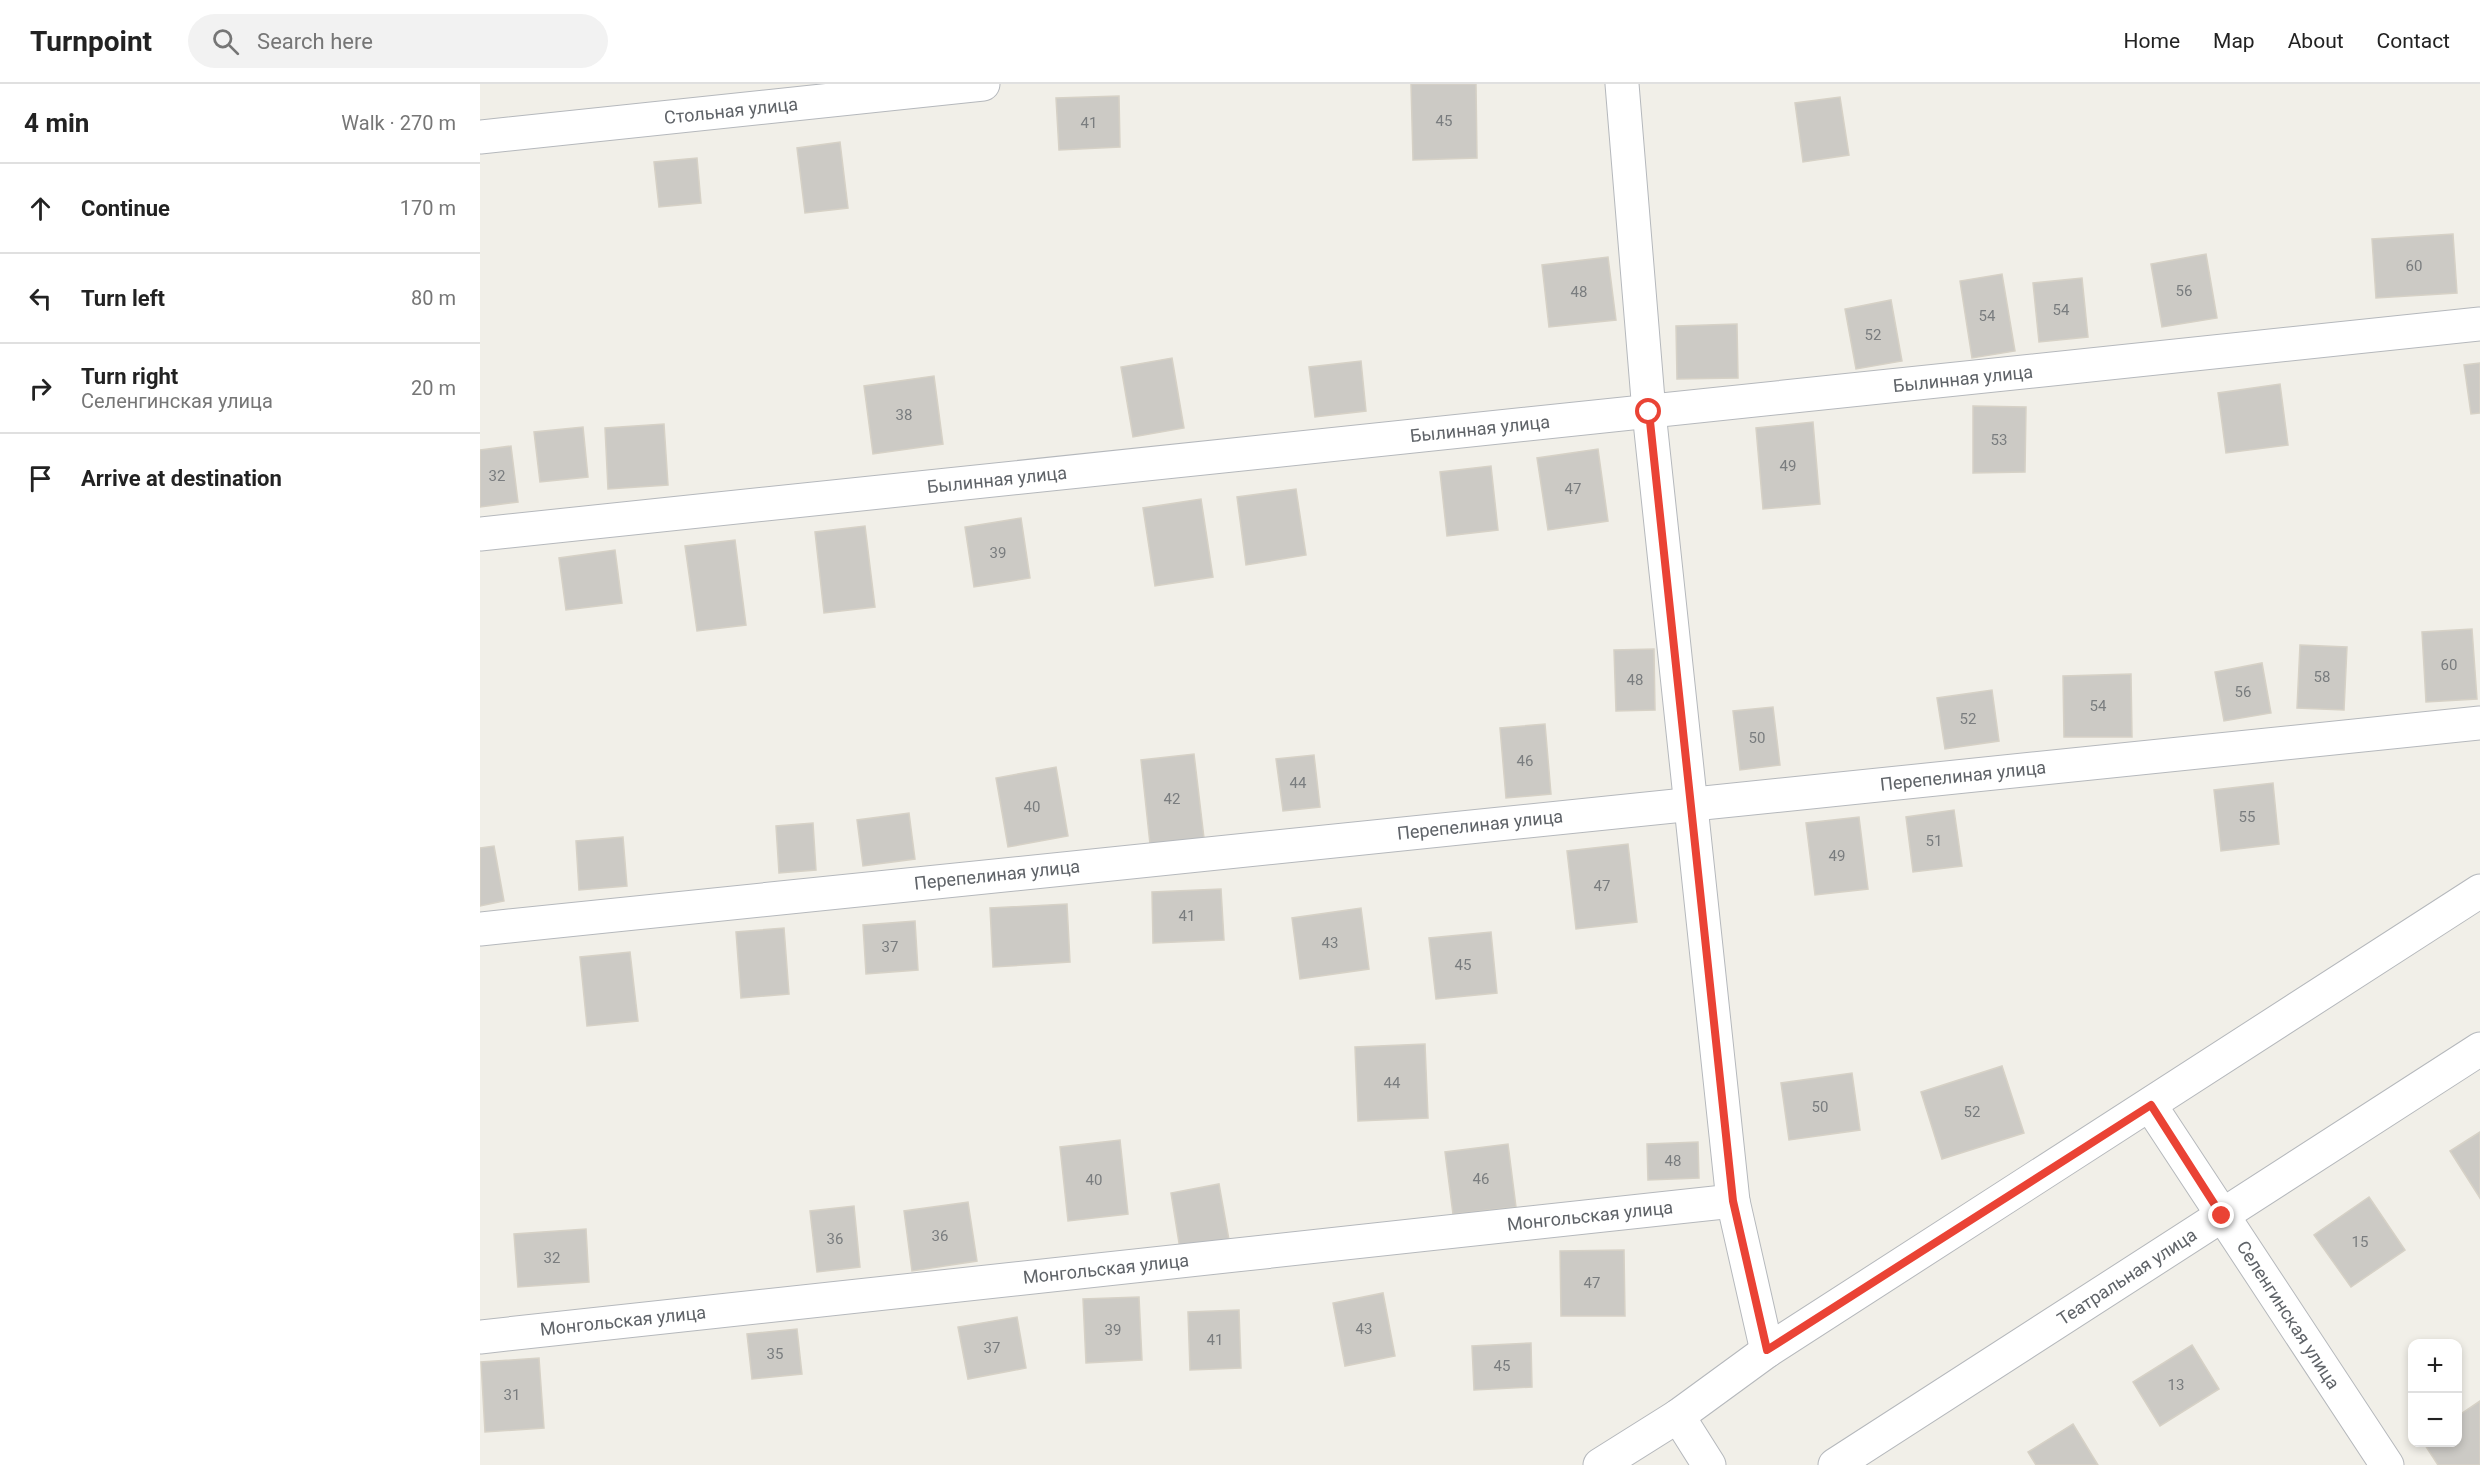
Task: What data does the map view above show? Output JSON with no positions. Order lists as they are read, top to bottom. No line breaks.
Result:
{"streets":{"street":["Стольная улица","Былинная улица","Перепелиная улица","Монгольская улица","Театральная улица","Селенгинская улица"]},"crossings":[["Театральная улица","Селенгинская улица"]],"house_numbers":["45","41","60","56","48","54","54","52","38","53","49","32","47","39","60","58","48","56","54","52","50","46","44","42","40","55","51","49","47","41","43","37","45","44","50","52","48","46","40","36","36","15","32","47","43","39","41","37","35","45","13","31"],"page":{"header":"Turnpoint","search":"Search here","nav":["Home","Map","About","Contact"],"heading":["4 min","Walk · 270 m"],"list":[["Continue","170 m"],["Turn left","80 m"],["Turn right","Селенгинская улица","20 m"],"Arrive at destination"],"map_buttons":["+","−"]}}
